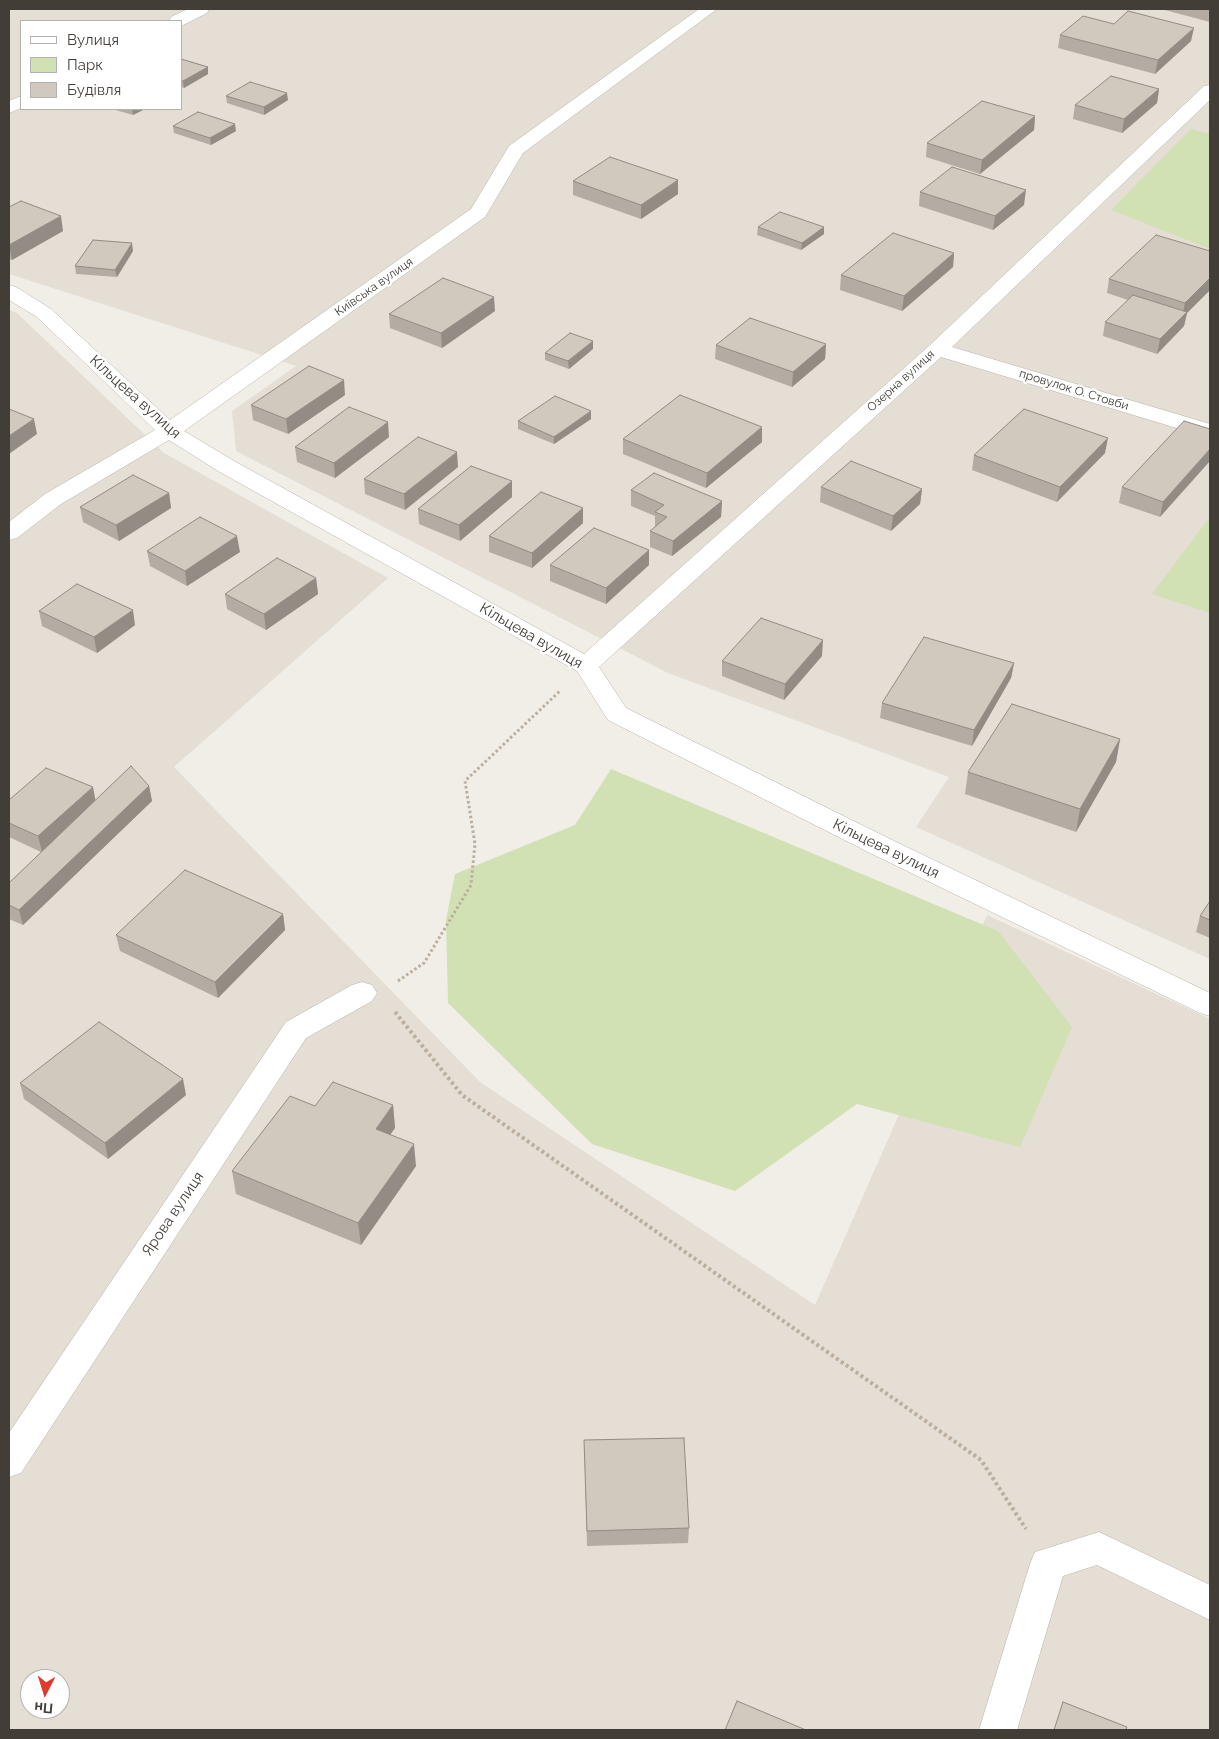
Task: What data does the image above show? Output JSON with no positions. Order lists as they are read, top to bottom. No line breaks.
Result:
{"streets":{"street":["Київська вулиця","Озерна вулиця","провулок О. Стовби","Кільцева вулиця","Ярова вулиця"]},"crossings":[["Київська вулиця","Кільцева вулиця"],["Озерна вулиця","провулок О. Стовби"],["Озерна вулиця","Кільцева вулиця"]],"legend":["Вулиця","Парк","Будівля"],"north":"bottom"}
